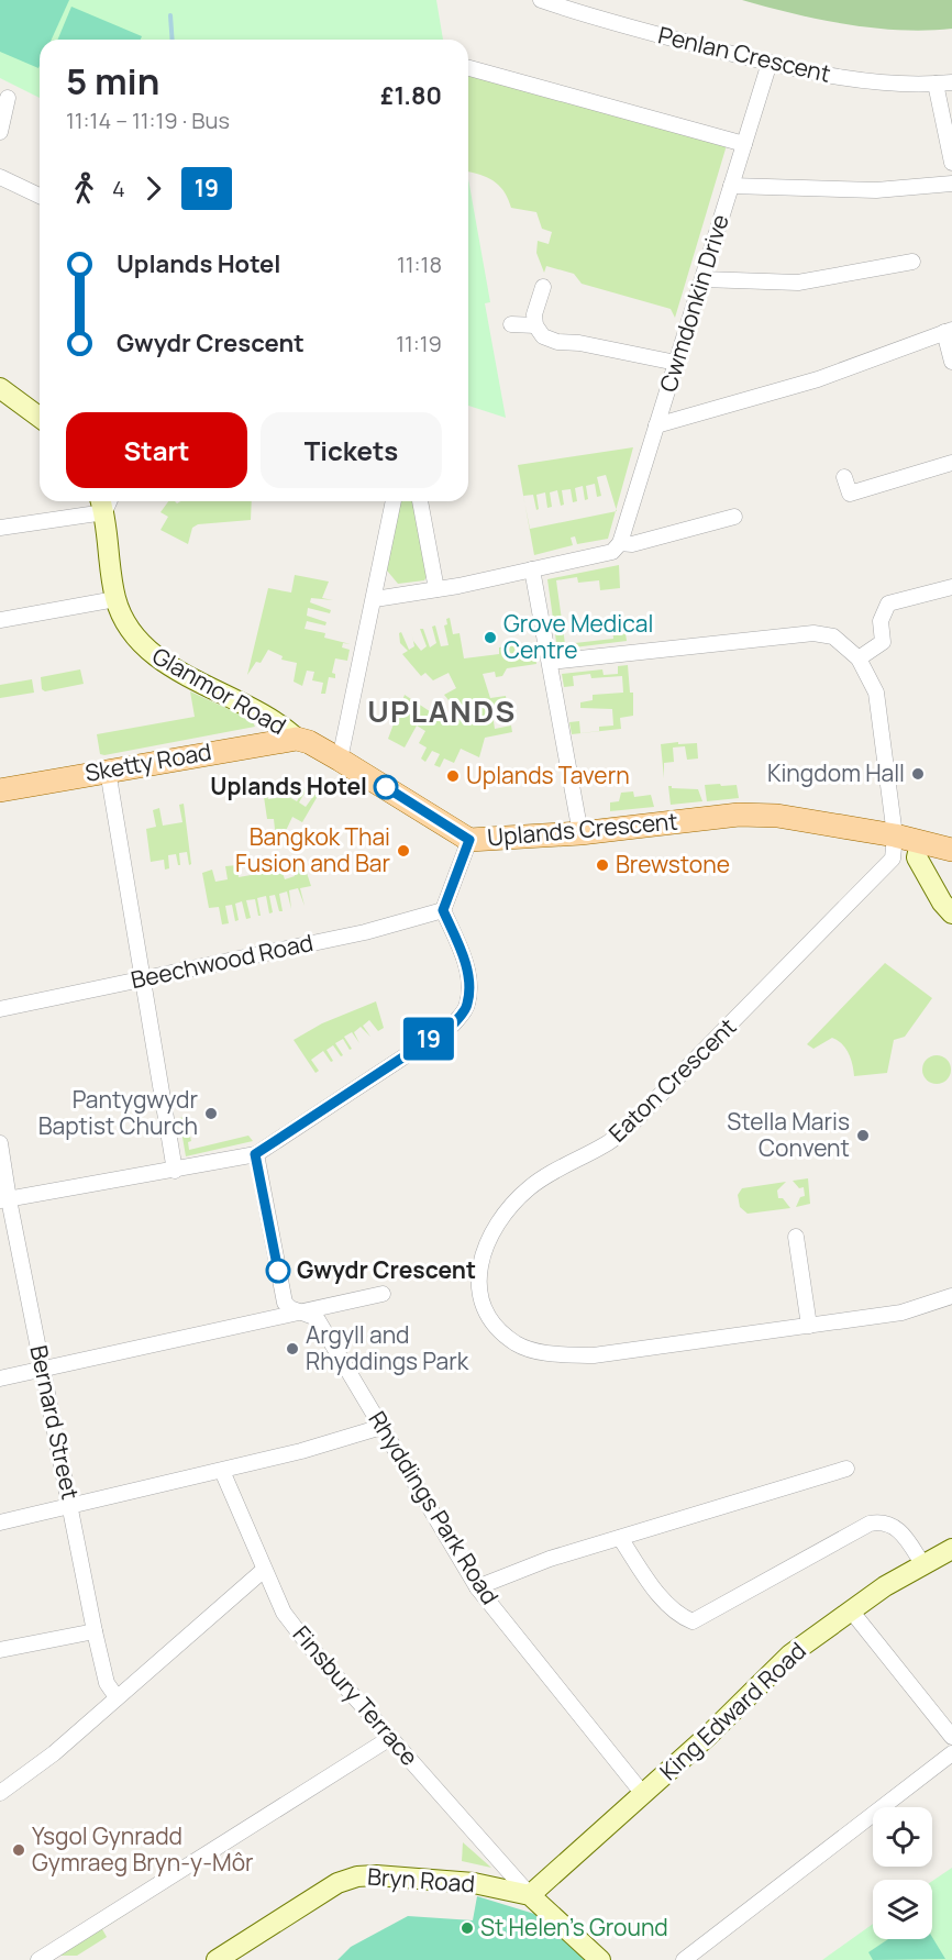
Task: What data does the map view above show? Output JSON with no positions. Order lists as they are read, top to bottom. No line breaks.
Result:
{"streets":{"main road":["Sketty Road","Uplands Crescent"],"street":["Penlan Crescent","Cwmdonkin Drive","Glanmor Road","Beechwood Road","Eaton Crescent","Bernard Street","Rhyddings Park Road","Finsbury Terrace","King Edward Road","Bryn Road"]},"crossings":[["Penlan Crescent","Cwmdonkin Drive"],["Glanmor Road","Sketty Road"],["Glanmor Road","Uplands Crescent"],["Sketty Road","Uplands Crescent"],["Uplands Crescent","Eaton Crescent"],["Rhyddings Park Road","King Edward Road"],["Finsbury Terrace","King Edward Road"],["Finsbury Terrace","Bryn Road"],["King Edward Road","Bryn Road"]],"districts":["UPLANDS"],"places":["Grove Medical Centre","Kingdom Hall","Uplands Tavern","Uplands Hotel","Bangkok Thai Fusion and Bar","Brewstone","Pantygwydr Baptist Church","Stella Maris Convent","Gwydr Crescent","Argyll and Rhyddings Park","Ysgol Gynradd Gymraeg Bryn-y-Môr","St Helen's Ground"],"lines":["bus line 19"],"page":{"on_map":"19","heading":["5 min","11:14 – 11:19 · Bus","£1.80"],"legs":["4","19"],"list":[{"name":"Uplands Hotel","value":"11:18"},{"name":"Gwydr Crescent","value":"11:19"}],"buttons":["Start","Tickets"]}}
